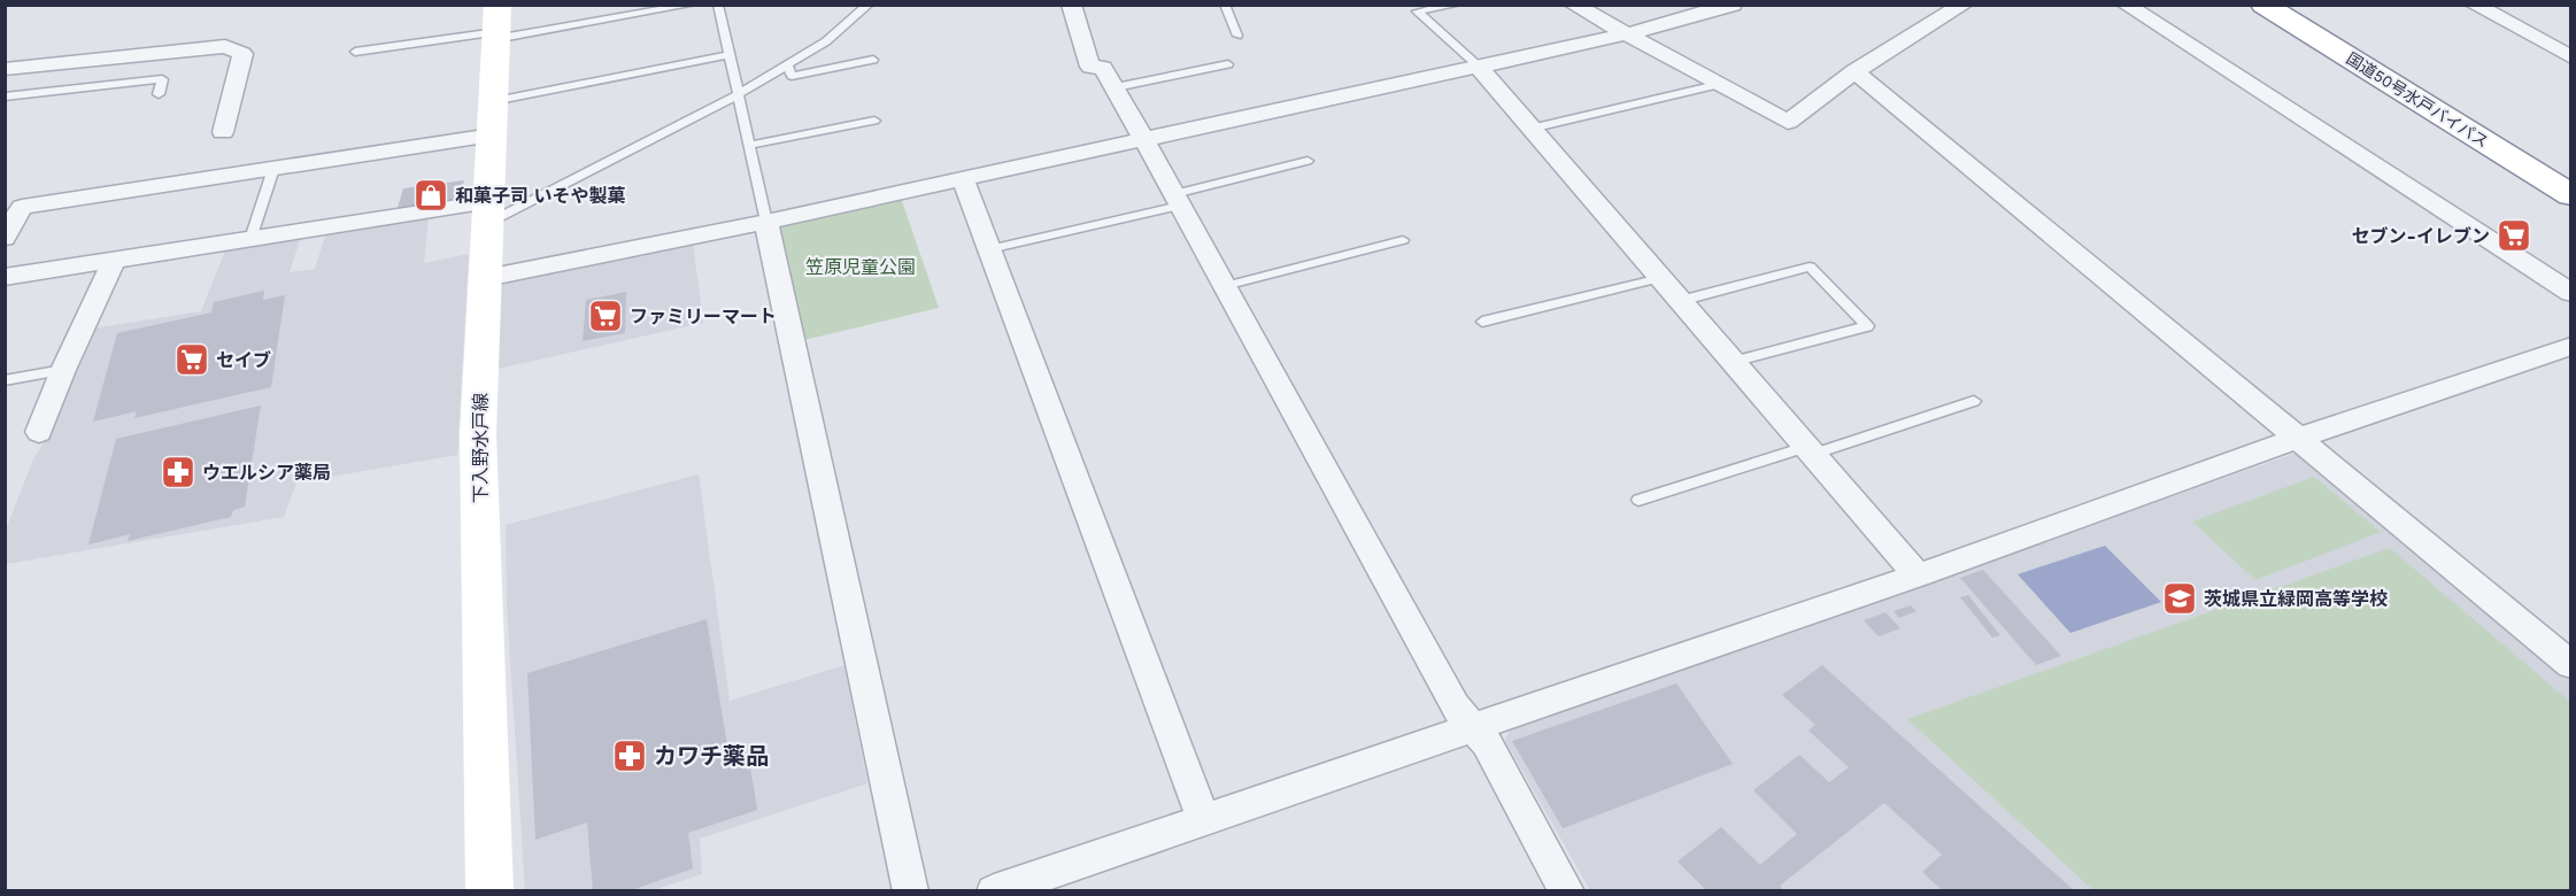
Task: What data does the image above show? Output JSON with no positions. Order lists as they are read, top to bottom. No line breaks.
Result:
{"streets":{"main road":["国道50号水戸バイパス","下入野水戸線"]},"parks":["笠原児童公園"],"places":{"shop":["和菓子司 いそや製菓"],"supermarket":["セブン-イレブン","ファミリーマート","セイブ"],"pharmacy":["ウエルシア薬局","カワチ薬品"],"school or university":["茨城県立緑岡高等学校"]}}
